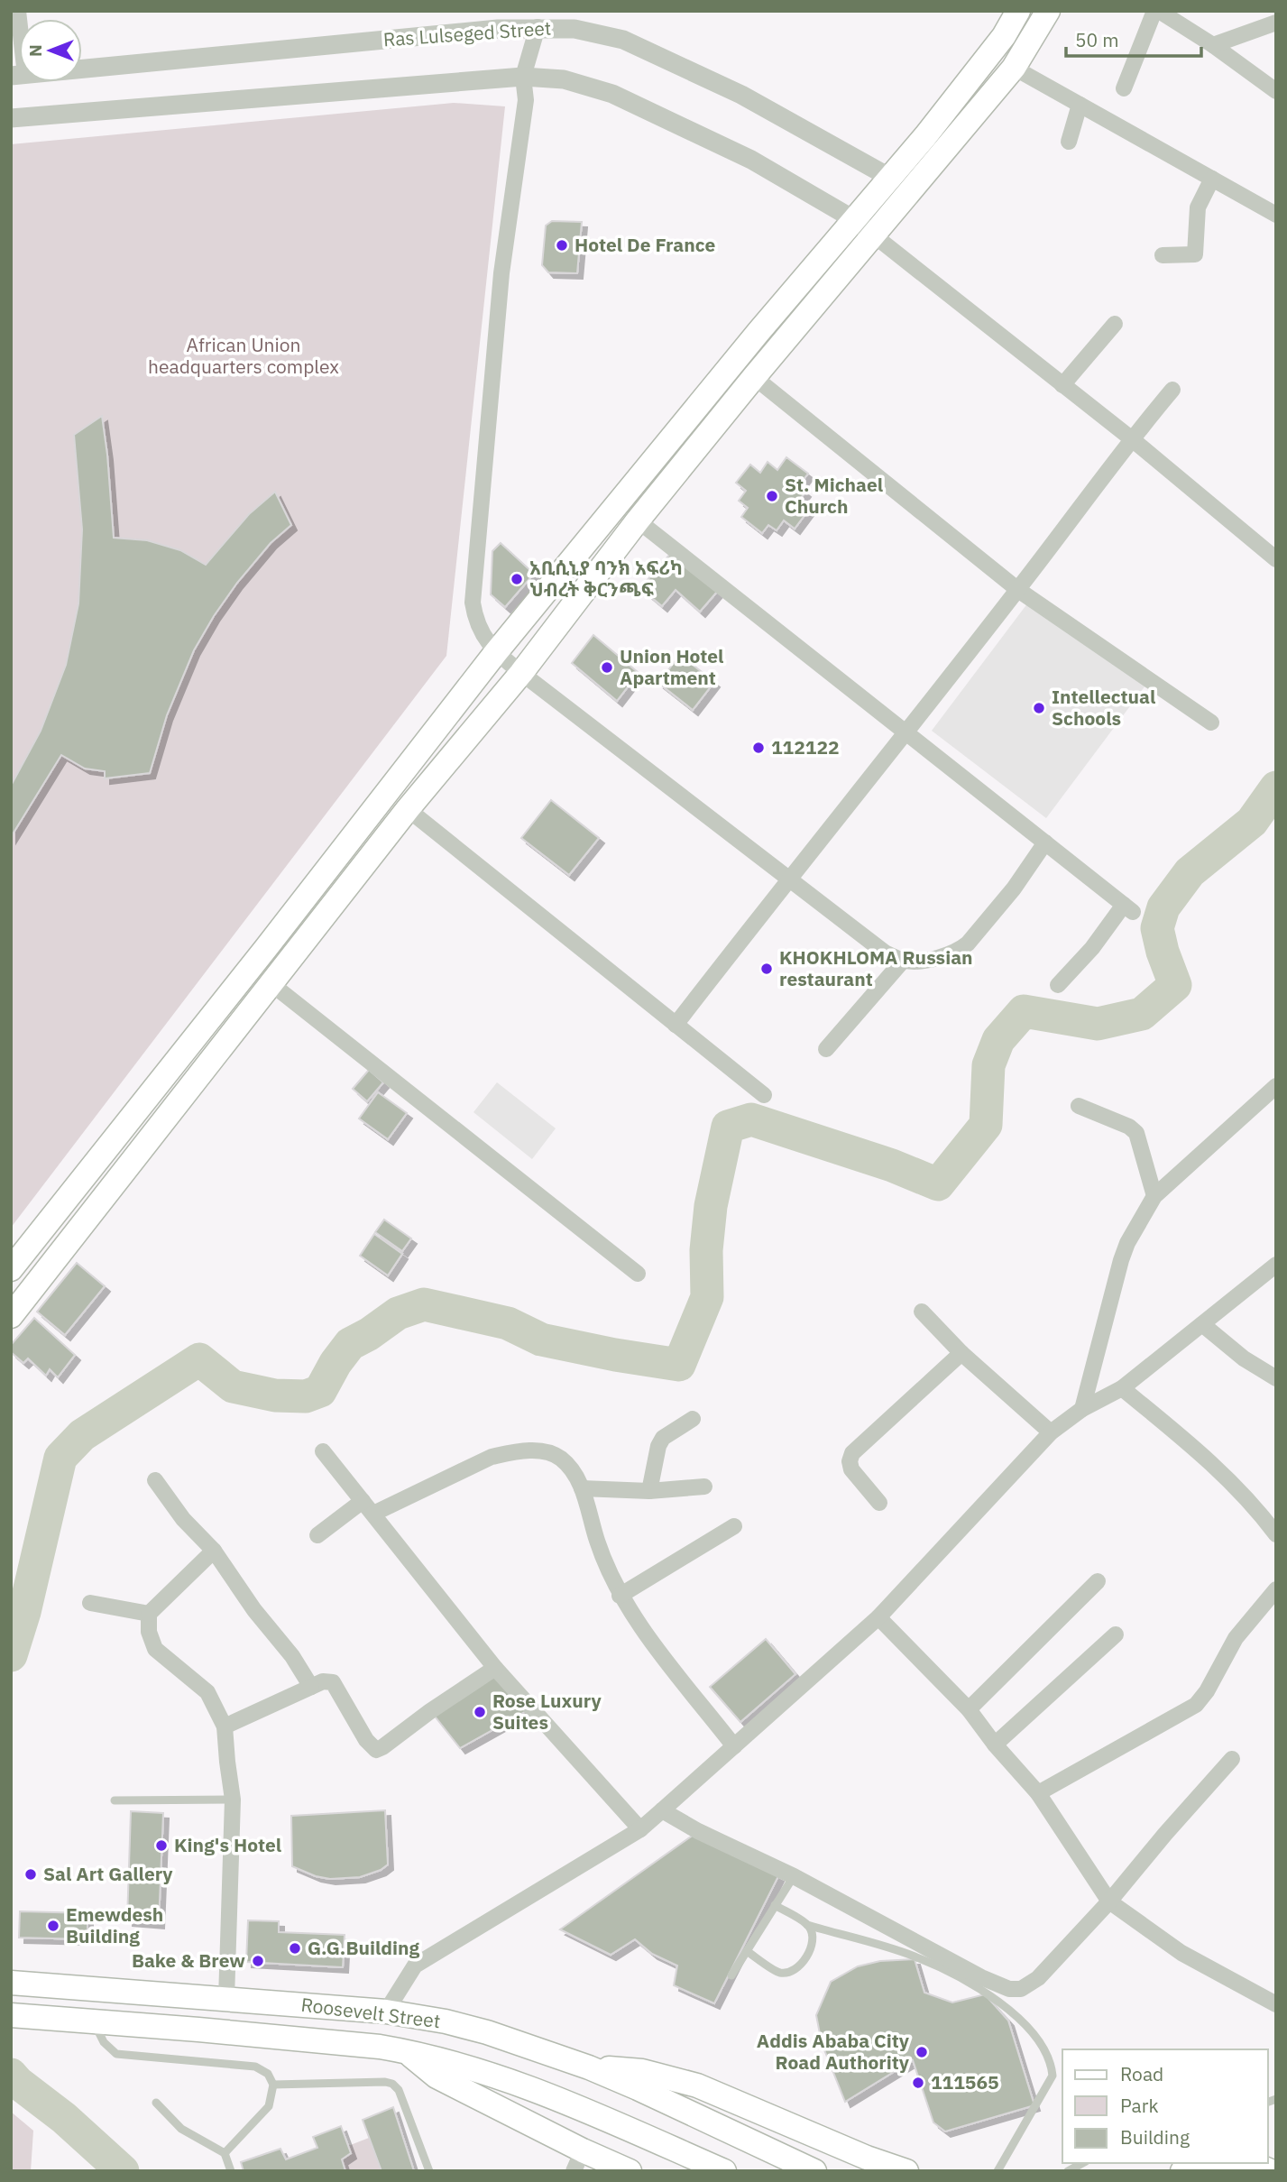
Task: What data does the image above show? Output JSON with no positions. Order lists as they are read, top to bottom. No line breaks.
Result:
{"streets":{"main road":["Roosevelt Street"],"street":["Ras Lulseged Street"]},"parks":["African Union headquarters complex"],"places":["Hotel De France","St. Michael Church","አቢሲኒያ ባንክ አፍሪካ ህብረት ቅርንጫፍ","Union Hotel Apartment","Intellectual Schools","112122","KHOKHLOMA Russian restaurant","Rose Luxury Suites","King's Hotel","Sal Art Gallery","Emewdesh Building","G.G.Building","Bake & Brew","Addis Ababa City Road Authority","111565"],"legend":["Road","Park","Building"],"scale_bar":"50 m","north":"left"}
